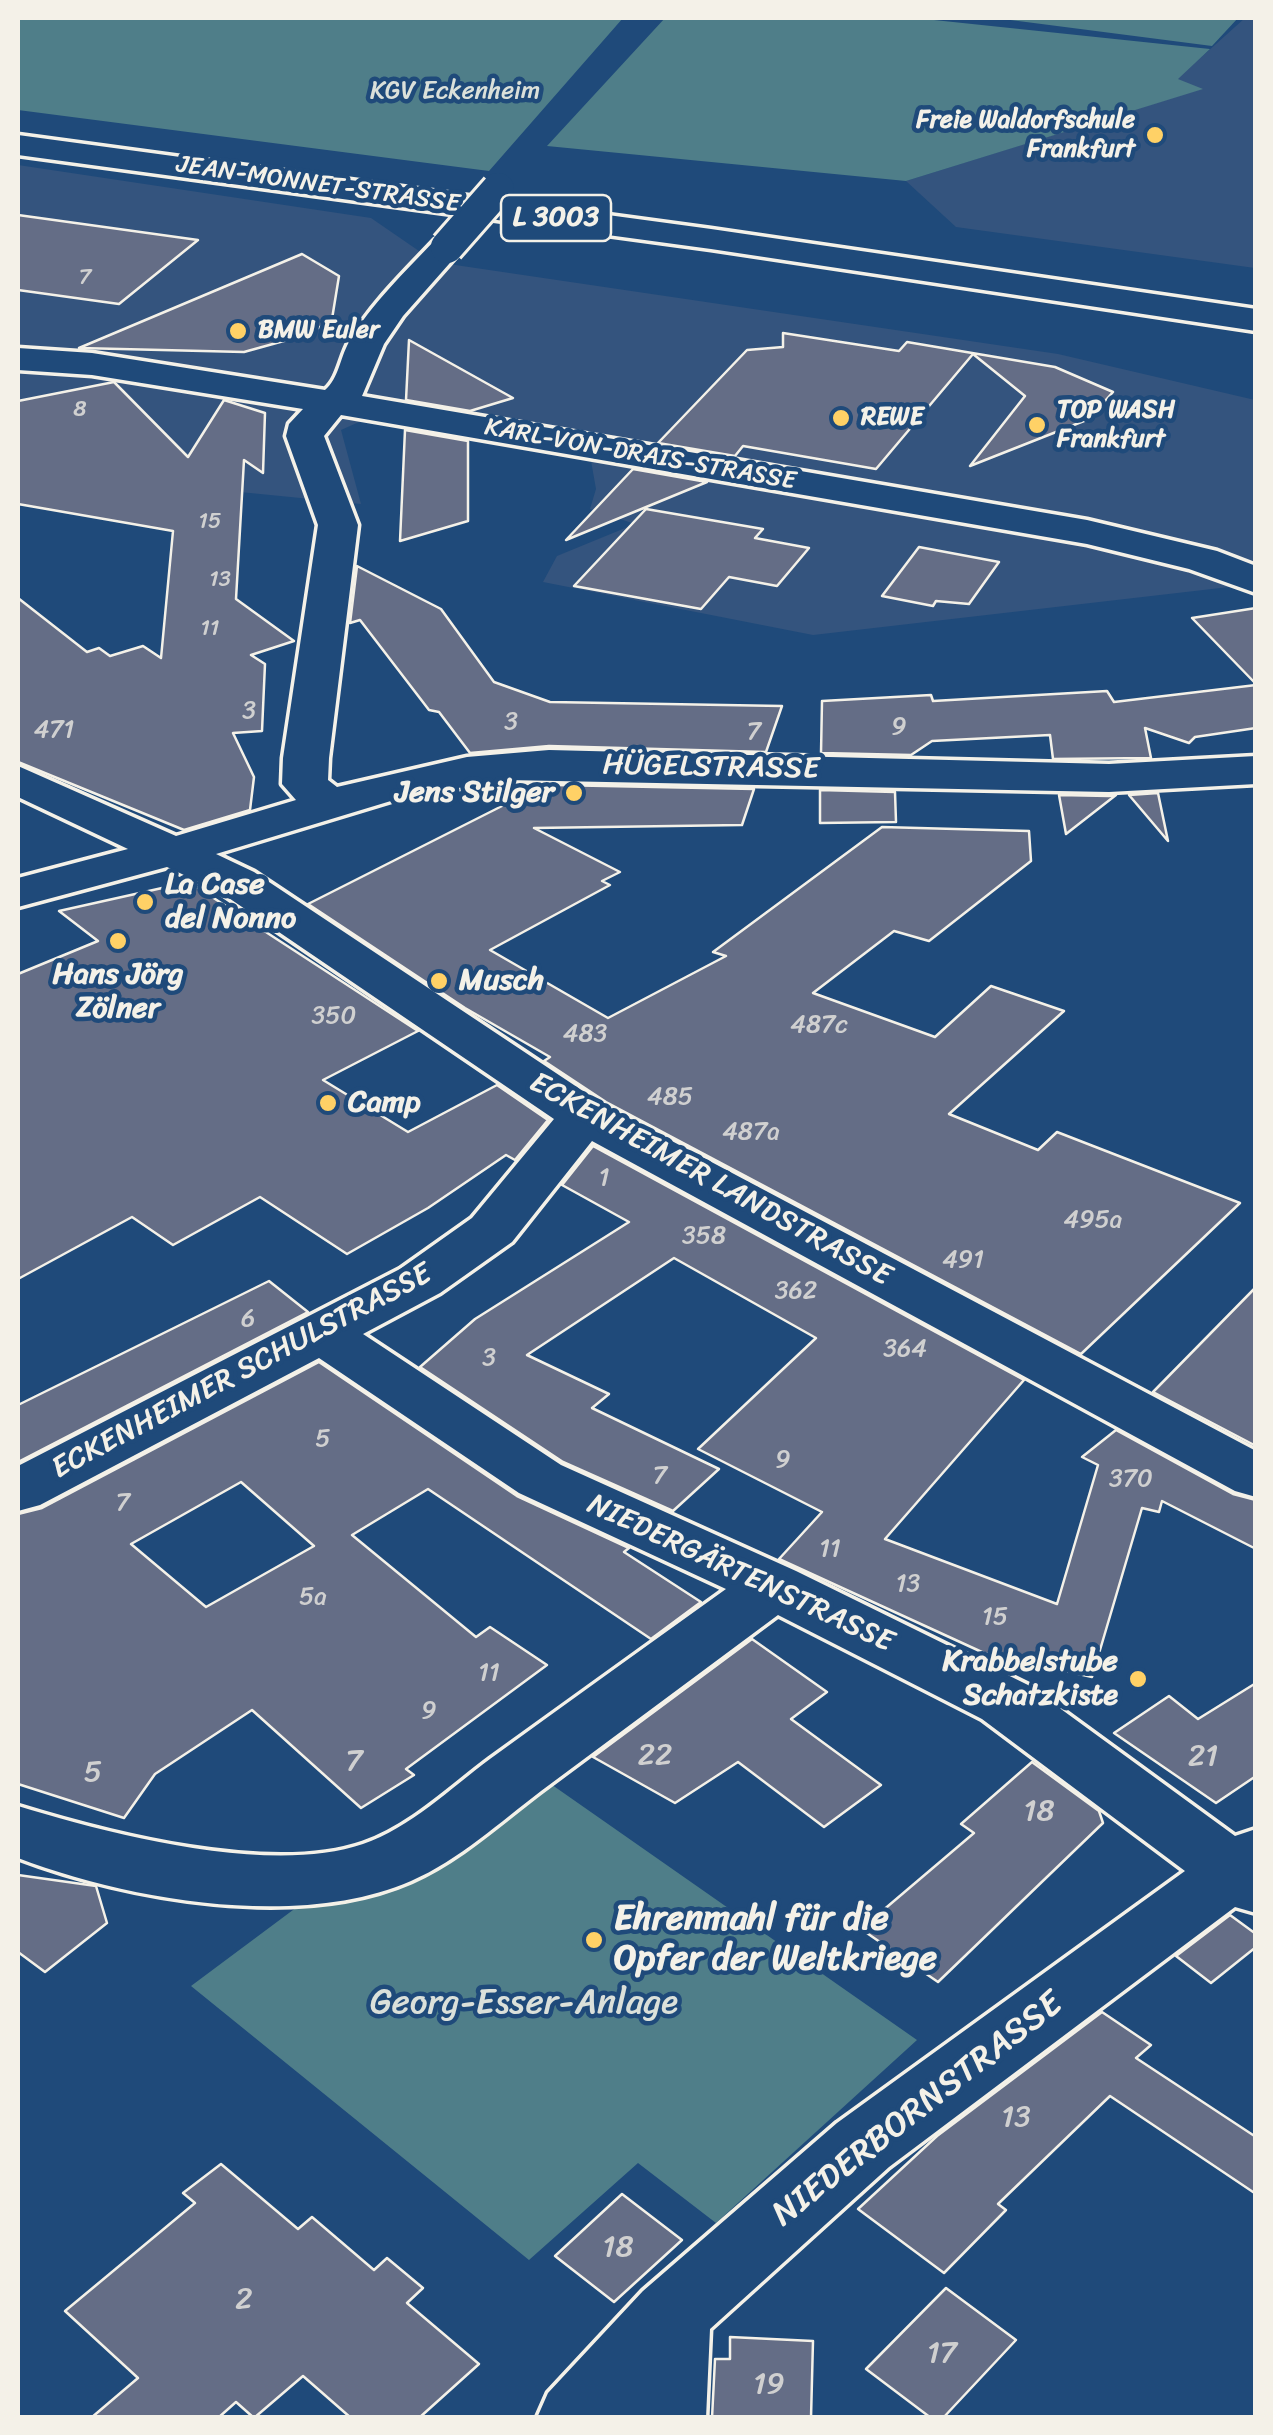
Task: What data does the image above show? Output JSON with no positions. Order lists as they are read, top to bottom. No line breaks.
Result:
{"streets":{"street":["JEAN-MONNET-STRASSE","L 3003","KARL-VON-DRAIS-STRASSE","HÜGELSTRASSE","ECKENHEIMER LANDSTRASSE","ECKENHEIMER SCHULSTRASSE","NIEDERGÄRTENSTRASSE","NIEDERBORNSTRASSE"]},"crossings":[["HÜGELSTRASSE","ECKENHEIMER LANDSTRASSE"],["ECKENHEIMER LANDSTRASSE","ECKENHEIMER SCHULSTRASSE"],["ECKENHEIMER SCHULSTRASSE","NIEDERGÄRTENSTRASSE"],["NIEDERGÄRTENSTRASSE","NIEDERBORNSTRASSE"]],"parks":["KGV Eckenheim","Georg-Esser-Anlage"],"places":["Freie Waldorfschule Frankfurt","BMW Euler","REWE","TOP WASH Frankfurt","Jens Stilger","La Case del Nonno","Hans Jörg Zölner","Musch","Camp","Krabbelstube Schatzkiste","Ehrenmahl für die Opfer der Weltkriege"],"house_numbers":["7","8","15","13","11","3","3","9","471","7","350","487c","483","485","487a","1","495a","358","491","362","6","364","3","5","9","7","370","7","11","13","5a","15","11","9","22","21","7","5","18","13","18","2","17","19"]}
